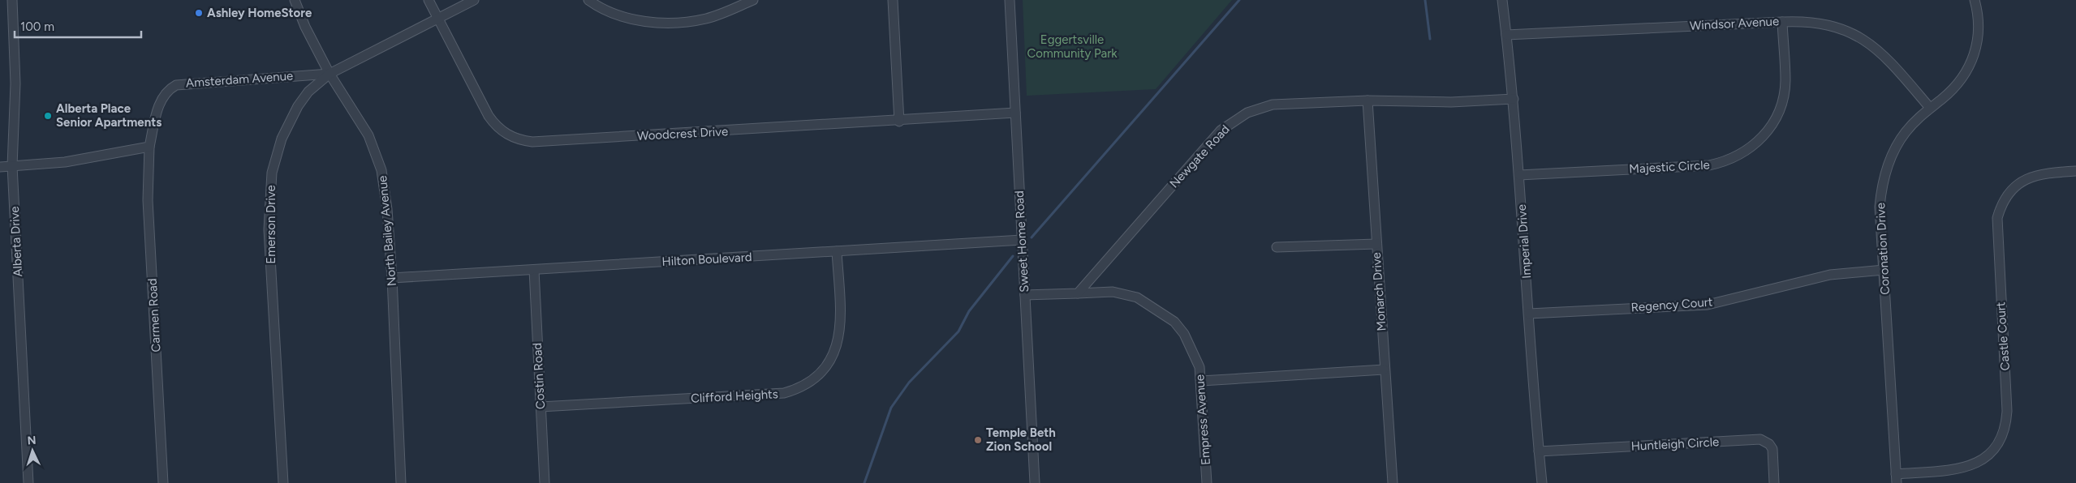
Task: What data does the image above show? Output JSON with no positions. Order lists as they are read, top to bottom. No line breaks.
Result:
{"streets":{"street":["Windsor Avenue","Amsterdam Avenue","Woodcrest Drive","Newgate Road","Majestic Circle","Emerson Drive","North Bailey Avenue","Alberta Drive","Sweet Home Road","Imperial Drive","Coronation Drive","Hilton Boulevard","Monarch Drive","Regency Court","Carmen Road","Castle Court","Costin Road","Clifford Heights","Empress Avenue","Huntleigh Circle"]},"crossings":[["Windsor Avenue","Majestic Circle"],["Windsor Avenue","Imperial Drive"],["Windsor Avenue","Coronation Drive"],["Amsterdam Avenue","Emerson Drive"],["Amsterdam Avenue","North Bailey Avenue"],["Amsterdam Avenue","Carmen Road"],["Woodcrest Drive","Emerson Drive"],["Woodcrest Drive","Sweet Home Road"],["Newgate Road","Imperial Drive"],["Newgate Road","Monarch Drive"],["Newgate Road","Empress Avenue"],["Majestic Circle","Imperial Drive"],["Emerson Drive","North Bailey Avenue"],["North Bailey Avenue","Hilton Boulevard"],["Sweet Home Road","Hilton Boulevard"],["Imperial Drive","Regency Court"],["Imperial Drive","Huntleigh Circle"],["Coronation Drive","Regency Court"],["Coronation Drive","Castle Court"],["Hilton Boulevard","Costin Road"],["Hilton Boulevard","Clifford Heights"],["Costin Road","Clifford Heights"]],"parks":["Eggertsville Community Park"],"places":["Ashley HomeStore","Alberta Place Senior Apartments","Temple Beth Zion School"],"scale_bar":"100 m","north":"top"}
